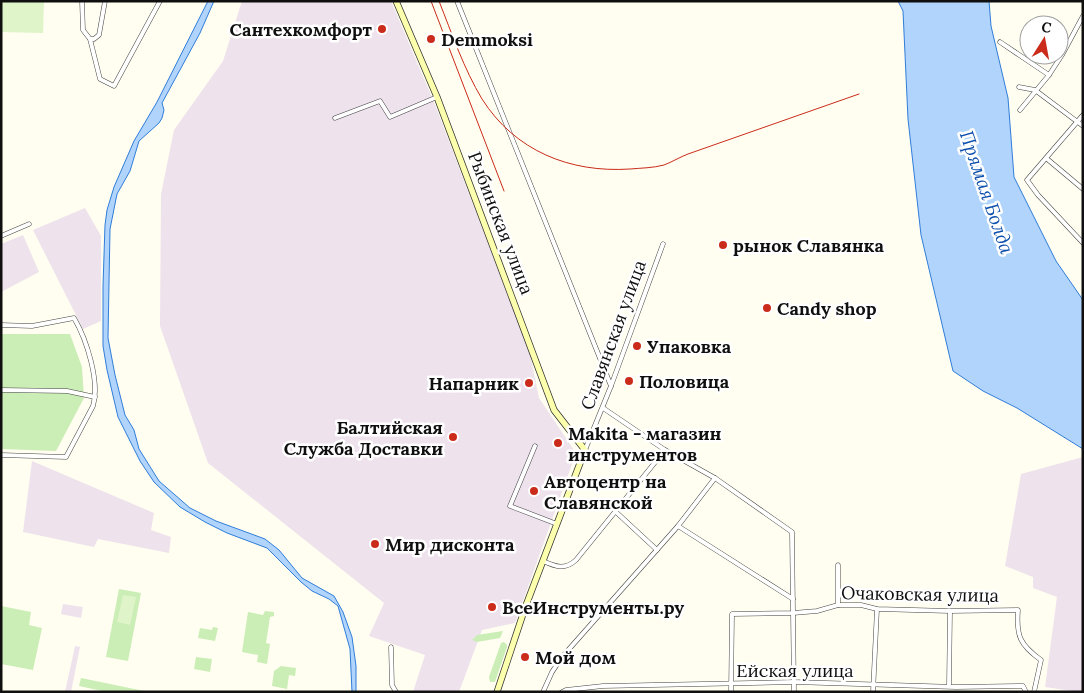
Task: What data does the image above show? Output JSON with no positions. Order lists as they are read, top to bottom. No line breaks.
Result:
{"streets":{"main road":["Рыбинская улица","Славянская улица"],"street":["Очаковская улица","Ейская улица"]},"crossings":[["Рыбинская улица","Славянская улица"],["Очаковская улица","Ейская улица"]],"water":["Прямая Болда"],"places":["Сантехкомфорт","Demmoksi","рынок Славянка","Candy shop","Упаковка","Половица","Напарник","Балтийская Служба Доставки","Makita - магазин инструментов","Автоцентр на Славянской","Мир дисконта","ВсеИнструменты.ру","Мой дом"],"north":"top"}
